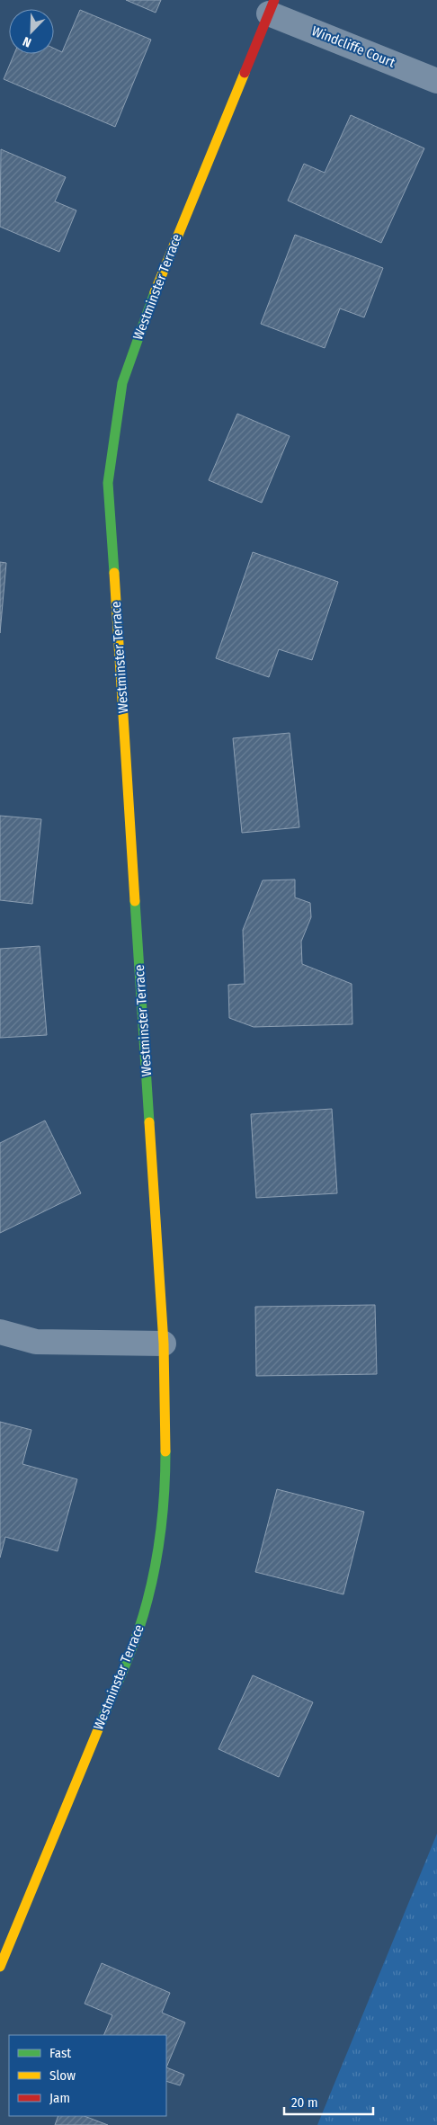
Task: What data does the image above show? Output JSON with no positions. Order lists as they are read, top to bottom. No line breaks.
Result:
{"streets":{"street":["Windcliffe Court","Westminster Terrace"]},"crossings":[["Windcliffe Court","Westminster Terrace"]],"legend":["Fast","Slow","Jam"],"scale_bar":"20 m","north":"bottom left"}
